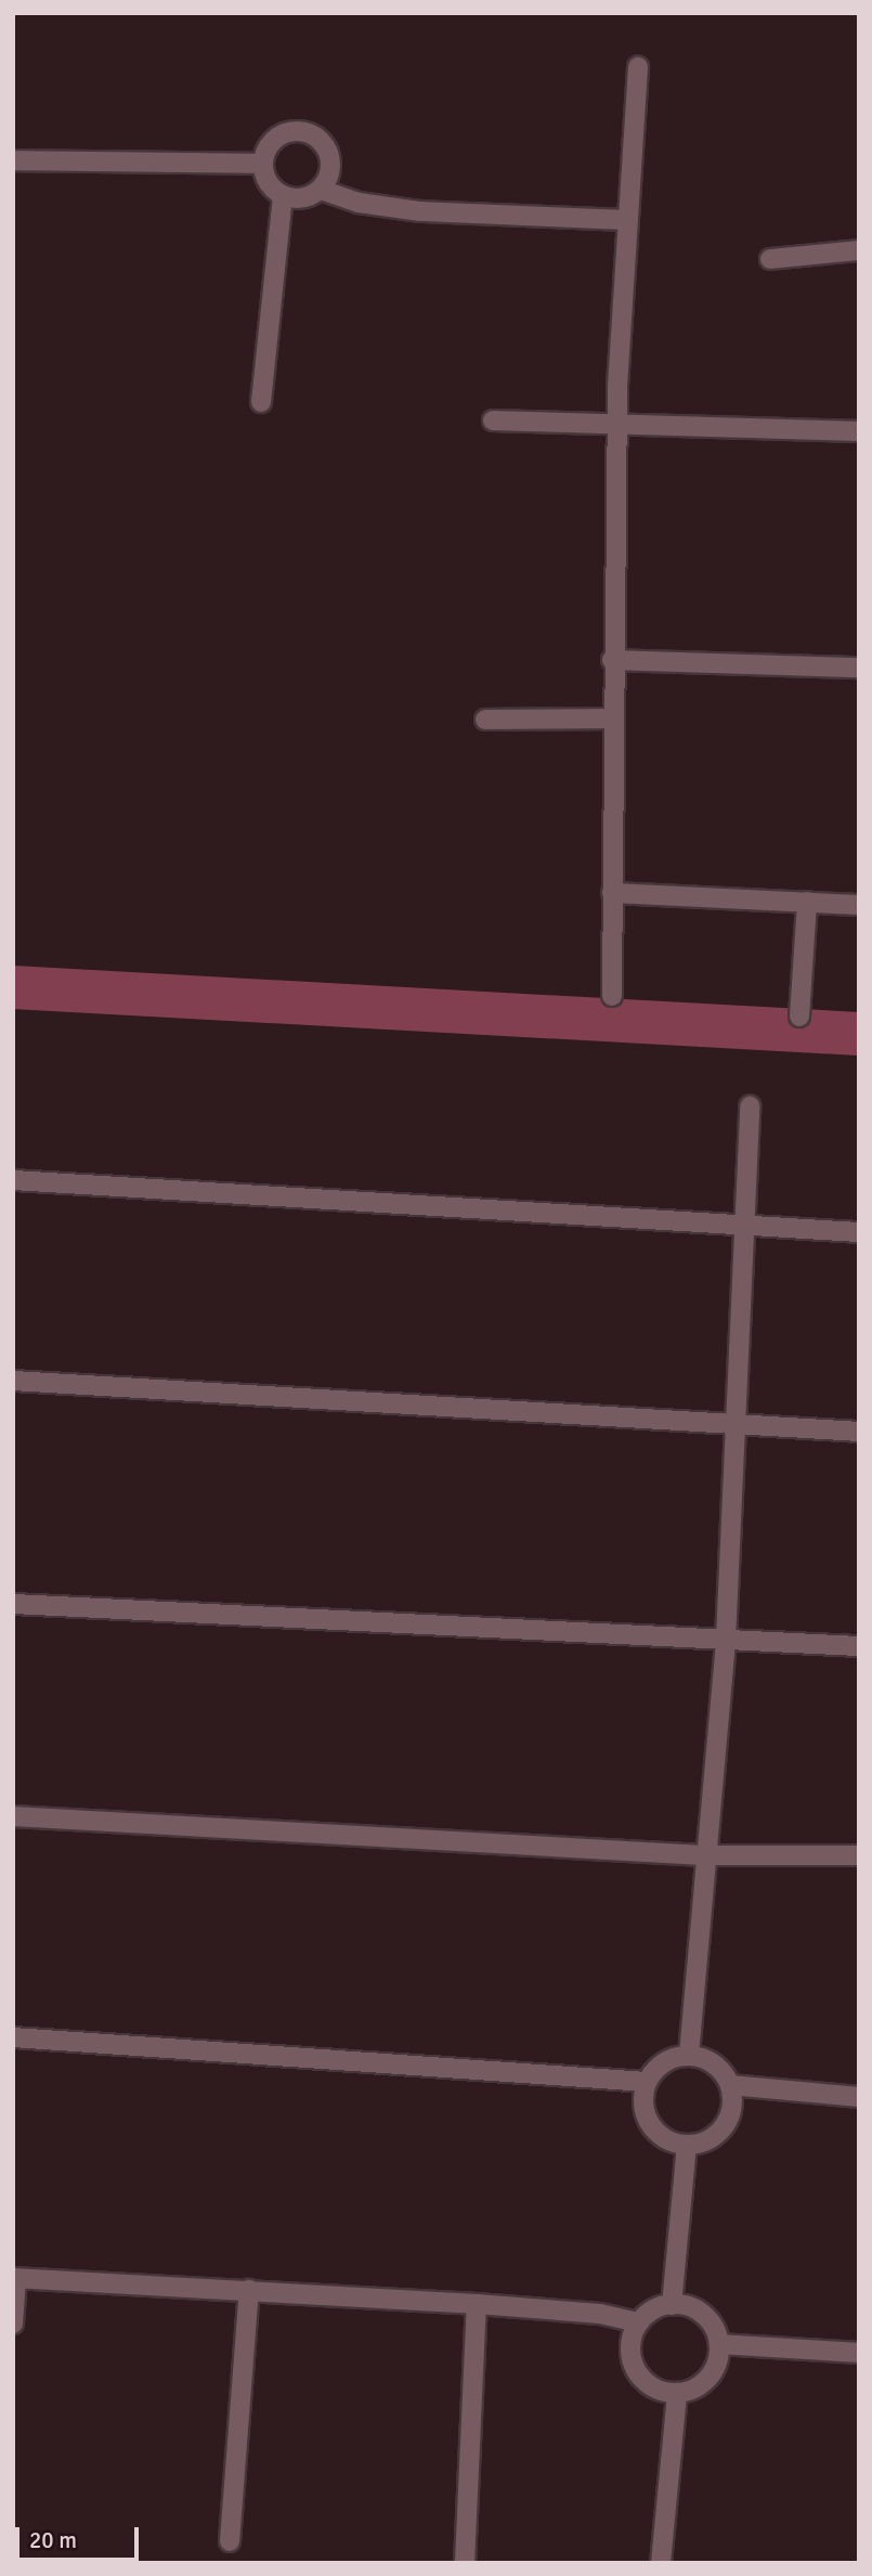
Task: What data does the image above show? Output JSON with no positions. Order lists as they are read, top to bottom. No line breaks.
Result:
{"scale_bar":"20 m"}
